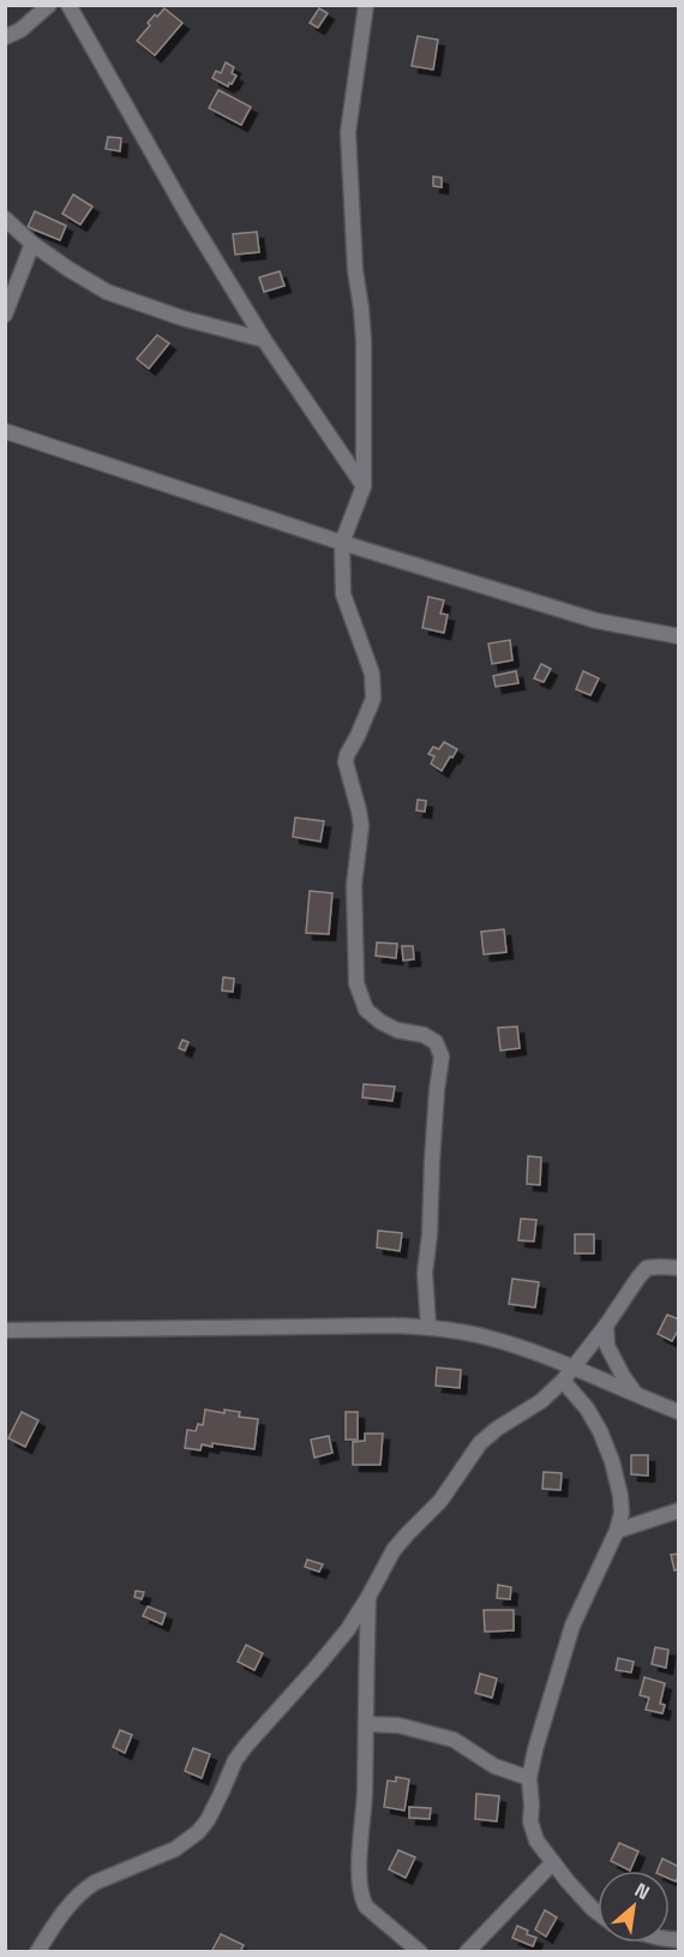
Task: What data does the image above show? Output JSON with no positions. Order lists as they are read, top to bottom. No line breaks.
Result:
{"north":"top right"}
